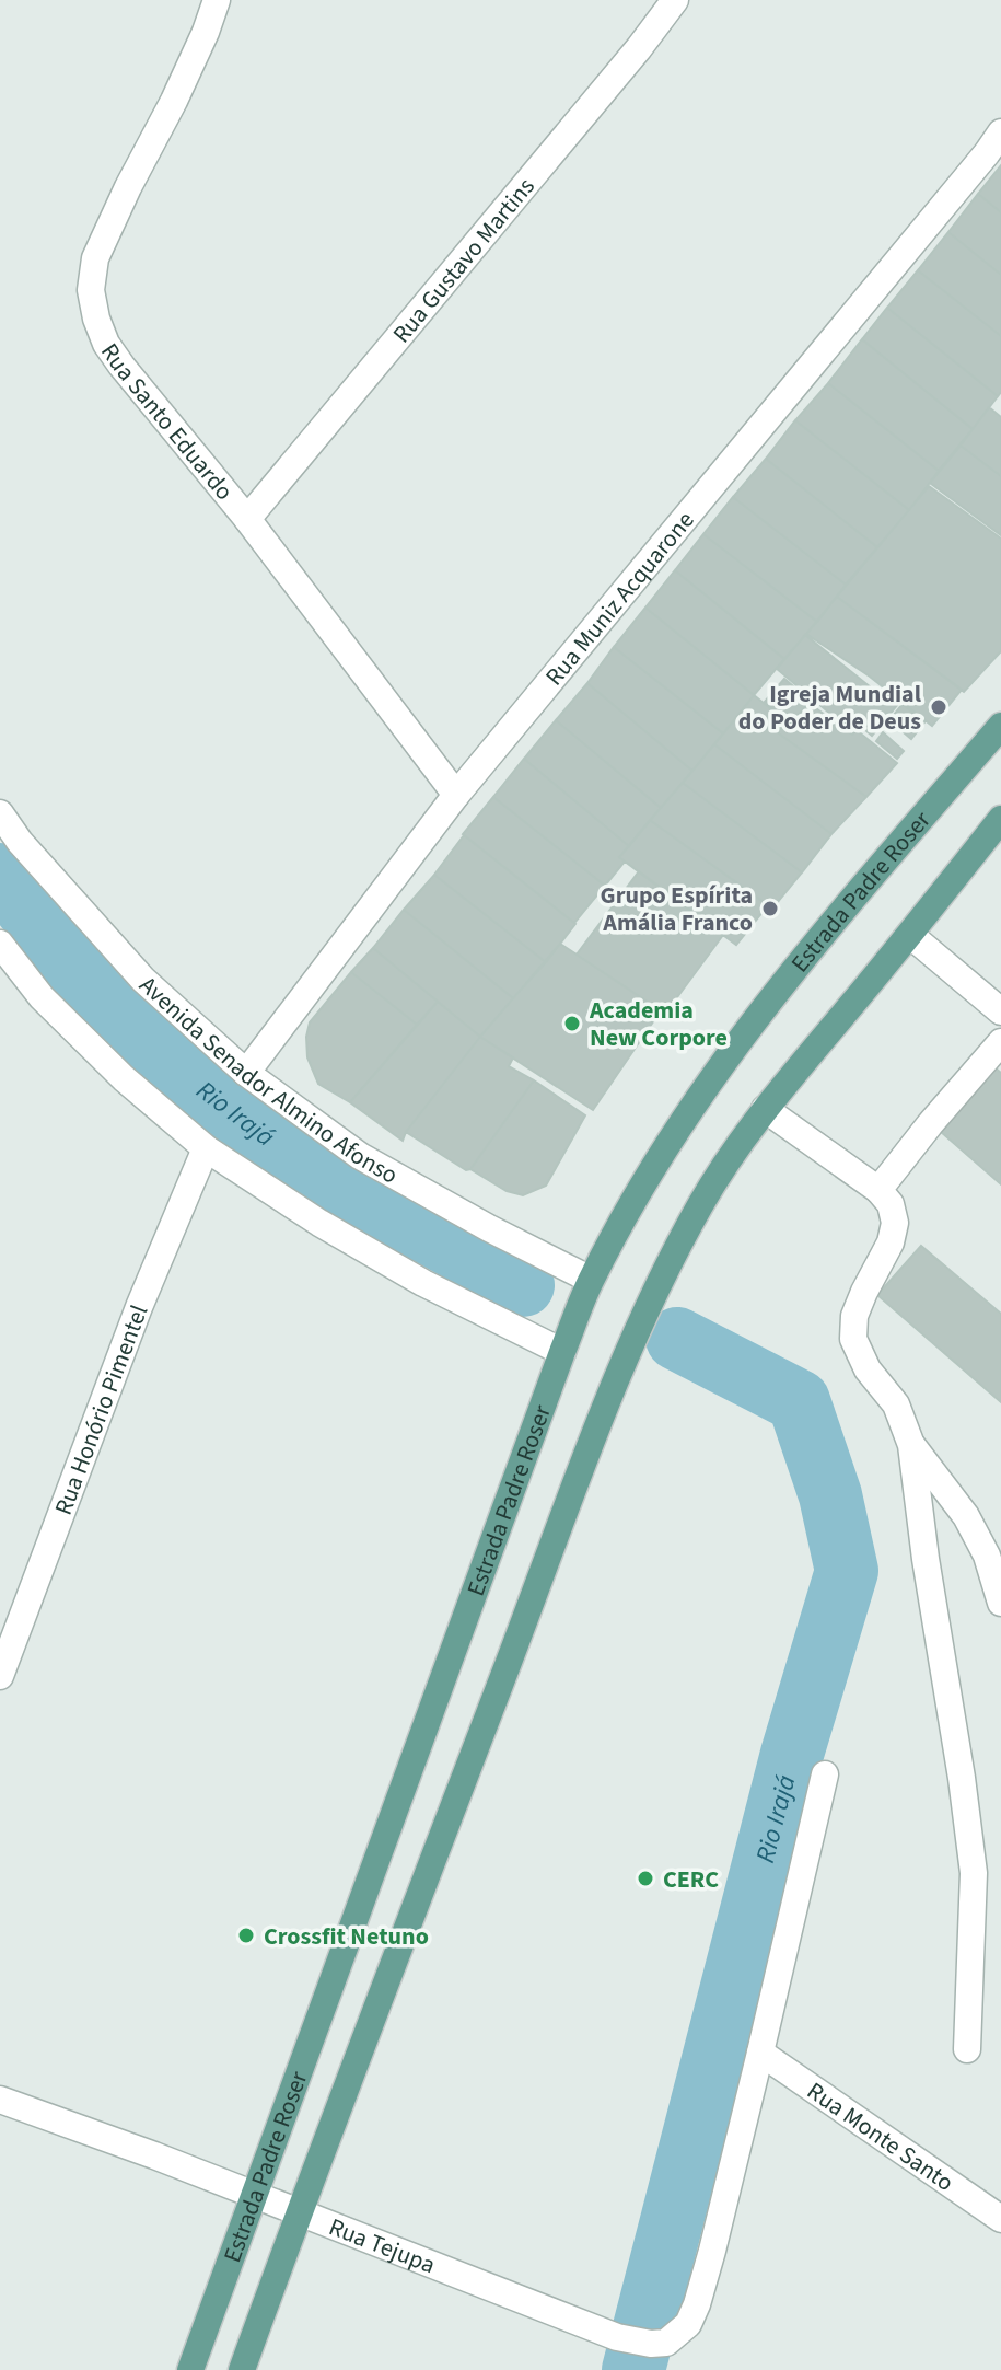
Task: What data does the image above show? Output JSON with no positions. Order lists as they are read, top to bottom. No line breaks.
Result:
{"streets":{"main road":["Estrada Padre Roser"],"street":["Rua Gustavo Martins","Rua Santo Eduardo","Rua Muniz Acquarone","Avenida Senador Almino Afonso","Rua Honório Pimentel","Rua Monte Santo","Rua Tejupa"]},"crossings":[["Rua Gustavo Martins","Rua Santo Eduardo"],["Rua Santo Eduardo","Rua Muniz Acquarone"],["Rua Muniz Acquarone","Avenida Senador Almino Afonso"],["Estrada Padre Roser","Avenida Senador Almino Afonso"],["Estrada Padre Roser","Rua Tejupa"],["Rua Monte Santo","Rua Tejupa"]],"water":["Rio Irajá"],"places":["Igreja Mundial do Poder de Deus","Grupo Espírita Amália Franco","Academia New Corpore","CERC","Crossfit Netuno"]}
